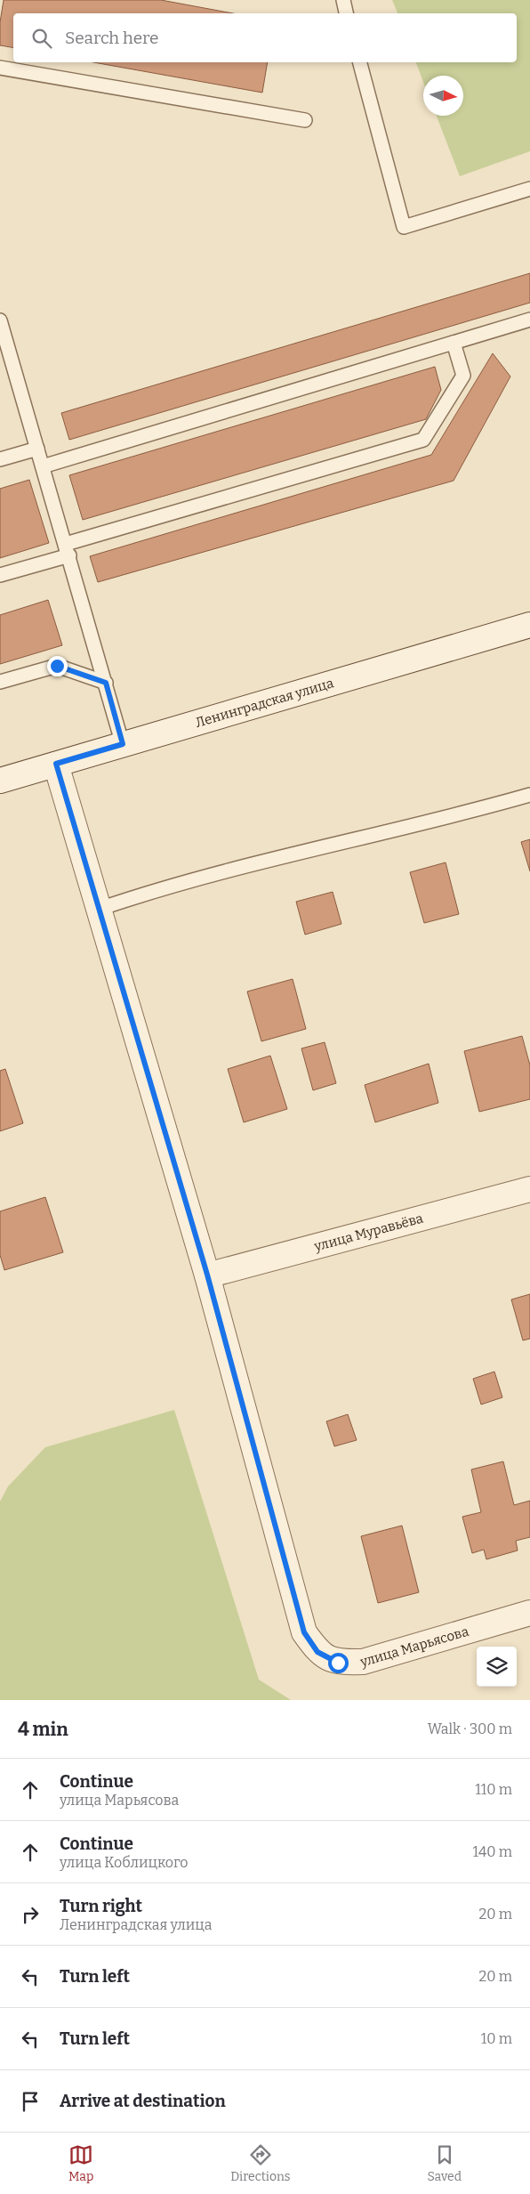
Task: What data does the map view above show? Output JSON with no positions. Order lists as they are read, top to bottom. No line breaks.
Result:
{"streets":{"street":["Ленинградская улица","улица Муравьёва","улица Марьясова"]},"crossings":[["Ленинградская улица","улица Марьясова"],["улица Муравьёва","улица Марьясова"]],"north":"right","page":{"search":"Search here","heading":["4 min","Walk · 300 m"],"list":[["Continue","улица Марьясова","110 m"],["Continue","улица Коблицкого","140 m"],["Turn right","Ленинградская улица","20 m"],["Turn left","20 m"],["Turn left","10 m"],"Arrive at destination"],"nav":["Map","Directions","Saved"]}}
